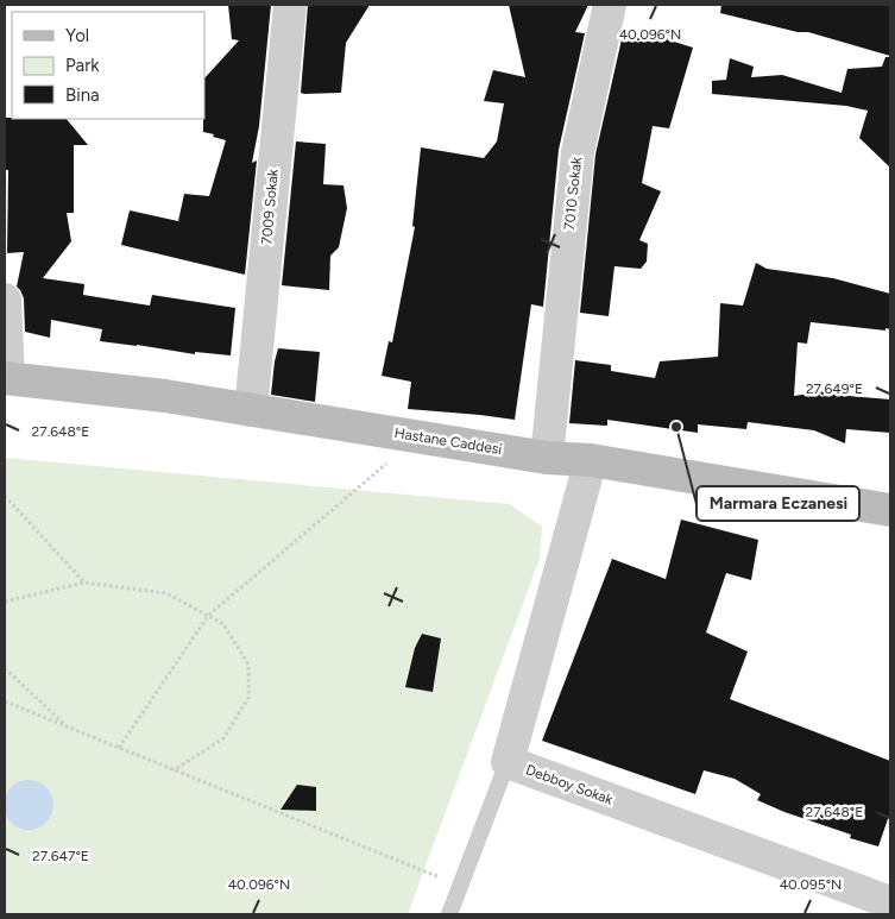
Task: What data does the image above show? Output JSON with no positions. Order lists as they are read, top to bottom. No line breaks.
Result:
{"streets":{"street":["7010 Sokak","7009 Sokak","Hastane Caddesi","Debboy Sokak"]},"crossings":[["7010 Sokak","Hastane Caddesi"],["7009 Sokak","Hastane Caddesi"],["Hastane Caddesi","Debboy Sokak"]],"places":["Marmara Eczanesi"],"legend":["Yol","Park","Bina"],"coordinates":["40.096°N","27.649°E","27.648°E","27.647°E","40.095°N"]}
